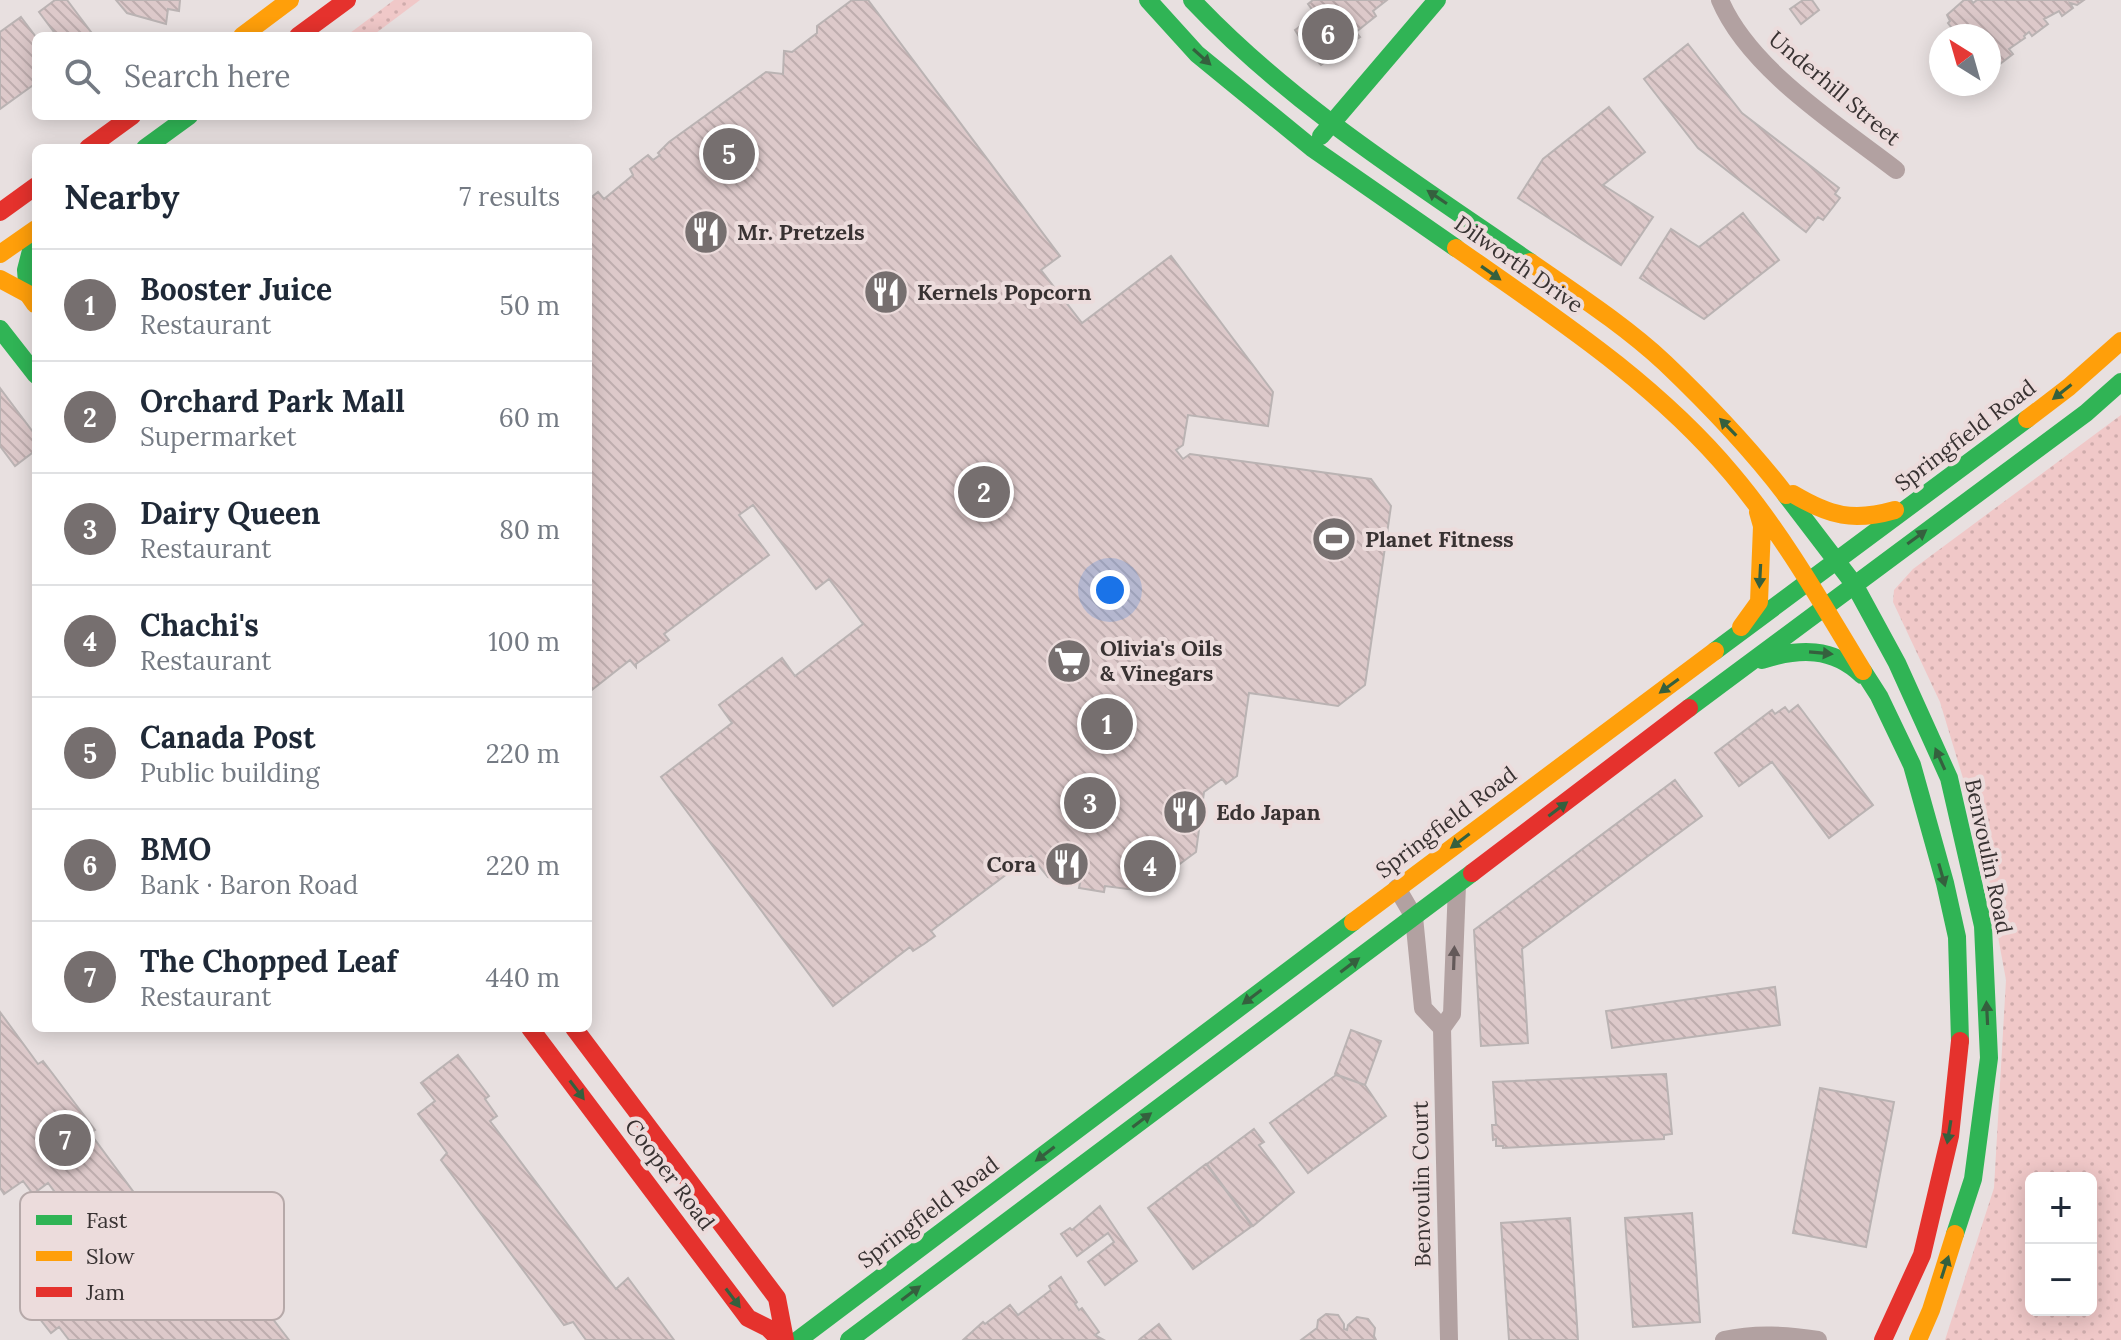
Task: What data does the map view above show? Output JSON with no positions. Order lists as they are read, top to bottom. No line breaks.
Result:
{"streets":{"main road":["Dilworth Drive","Springfield Road","Benvoulin Road","Cooper Road"],"street":["Underhill Street","Benvoulin Court"]},"crossings":[["Dilworth Drive","Springfield Road"],["Dilworth Drive","Benvoulin Road"]],"places":{"restaurant":["Mr. Pretzels","Kernels Popcorn","Edo Japan","Cora"],"sports":["Planet Fitness"],"supermarket":["Olivia's Oils & Vinegars"]},"legend":["Fast","Slow","Jam"],"north":"top left","page":{"pins":["6","5","2","1","3","4","7"],"search":"Search here","heading":["Nearby","7 results"],"list":[{"mark":"1","name":"Booster Juice","note":"Restaurant","value":"50 m"},{"mark":"2","name":"Orchard Park Mall","note":"Supermarket","value":"60 m"},{"mark":"3","name":"Dairy Queen","note":"Restaurant","value":"80 m"},{"mark":"4","name":"Chachi's","note":"Restaurant","value":"100 m"},{"mark":"5","name":"Canada Post","note":"Public building","value":"220 m"},{"mark":"6","name":"BMO","note":"Bank · Baron Road","value":"220 m"},{"mark":"7","name":"The Chopped Leaf","note":"Restaurant","value":"440 m"}],"map_buttons":["+","−"]}}
